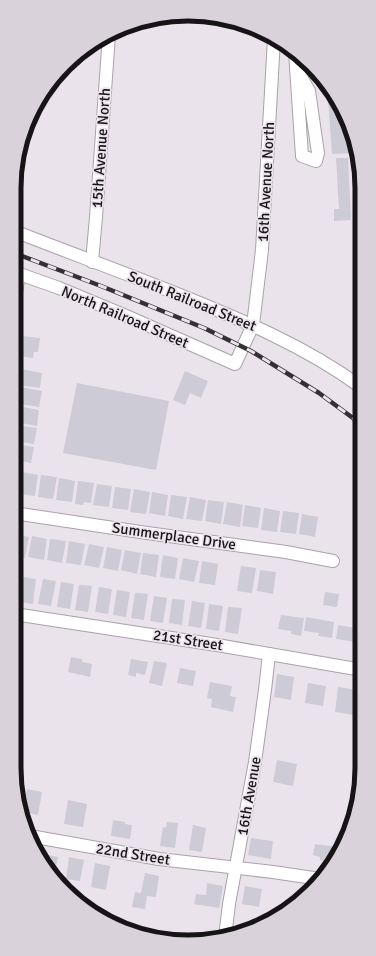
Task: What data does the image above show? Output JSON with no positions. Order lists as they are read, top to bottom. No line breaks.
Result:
{"streets":{"street":["15th Avenue North","16th Avenue North","South Railroad Street","North Railroad Street","Summerplace Drive","21st Street","16th Avenue","22nd Street"]},"crossings":[["15th Avenue North","South Railroad Street"],["16th Avenue North","South Railroad Street"],["16th Avenue North","North Railroad Street"],["South Railroad Street","North Railroad Street"],["21st Street","16th Avenue"],["16th Avenue","22nd Street"]]}
